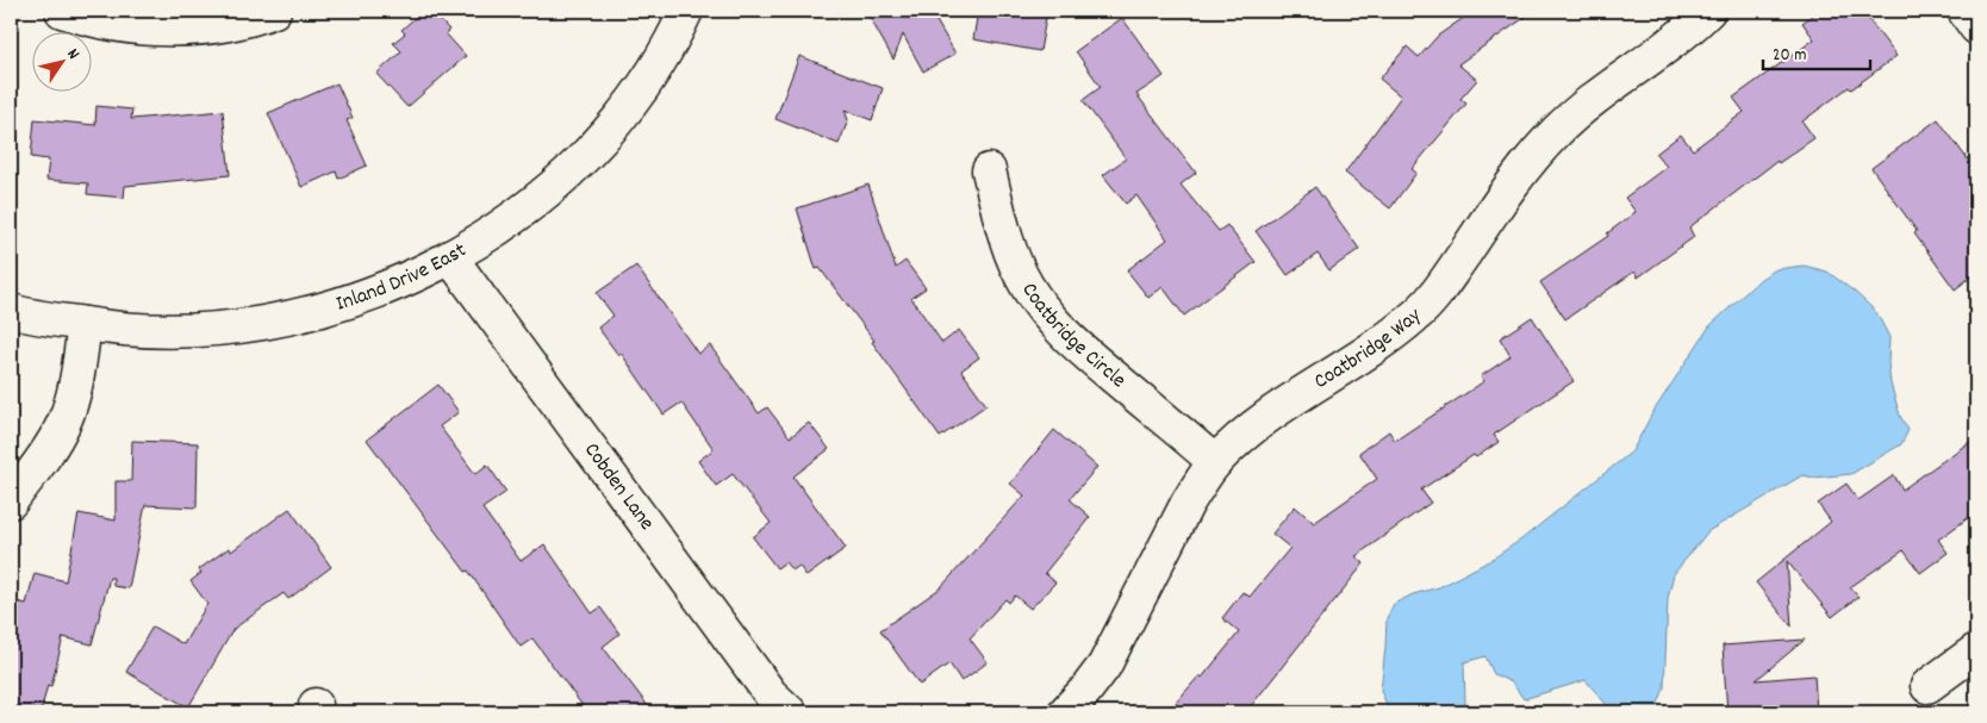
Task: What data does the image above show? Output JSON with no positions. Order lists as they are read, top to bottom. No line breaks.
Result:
{"streets":{"street":["Inland Drive East","Coatbridge Circle","Coatbridge Way","Cobden Lane"]},"crossings":[["Inland Drive East","Cobden Lane"],["Coatbridge Circle","Coatbridge Way"]],"scale_bar":"20 m","north":"top right"}
